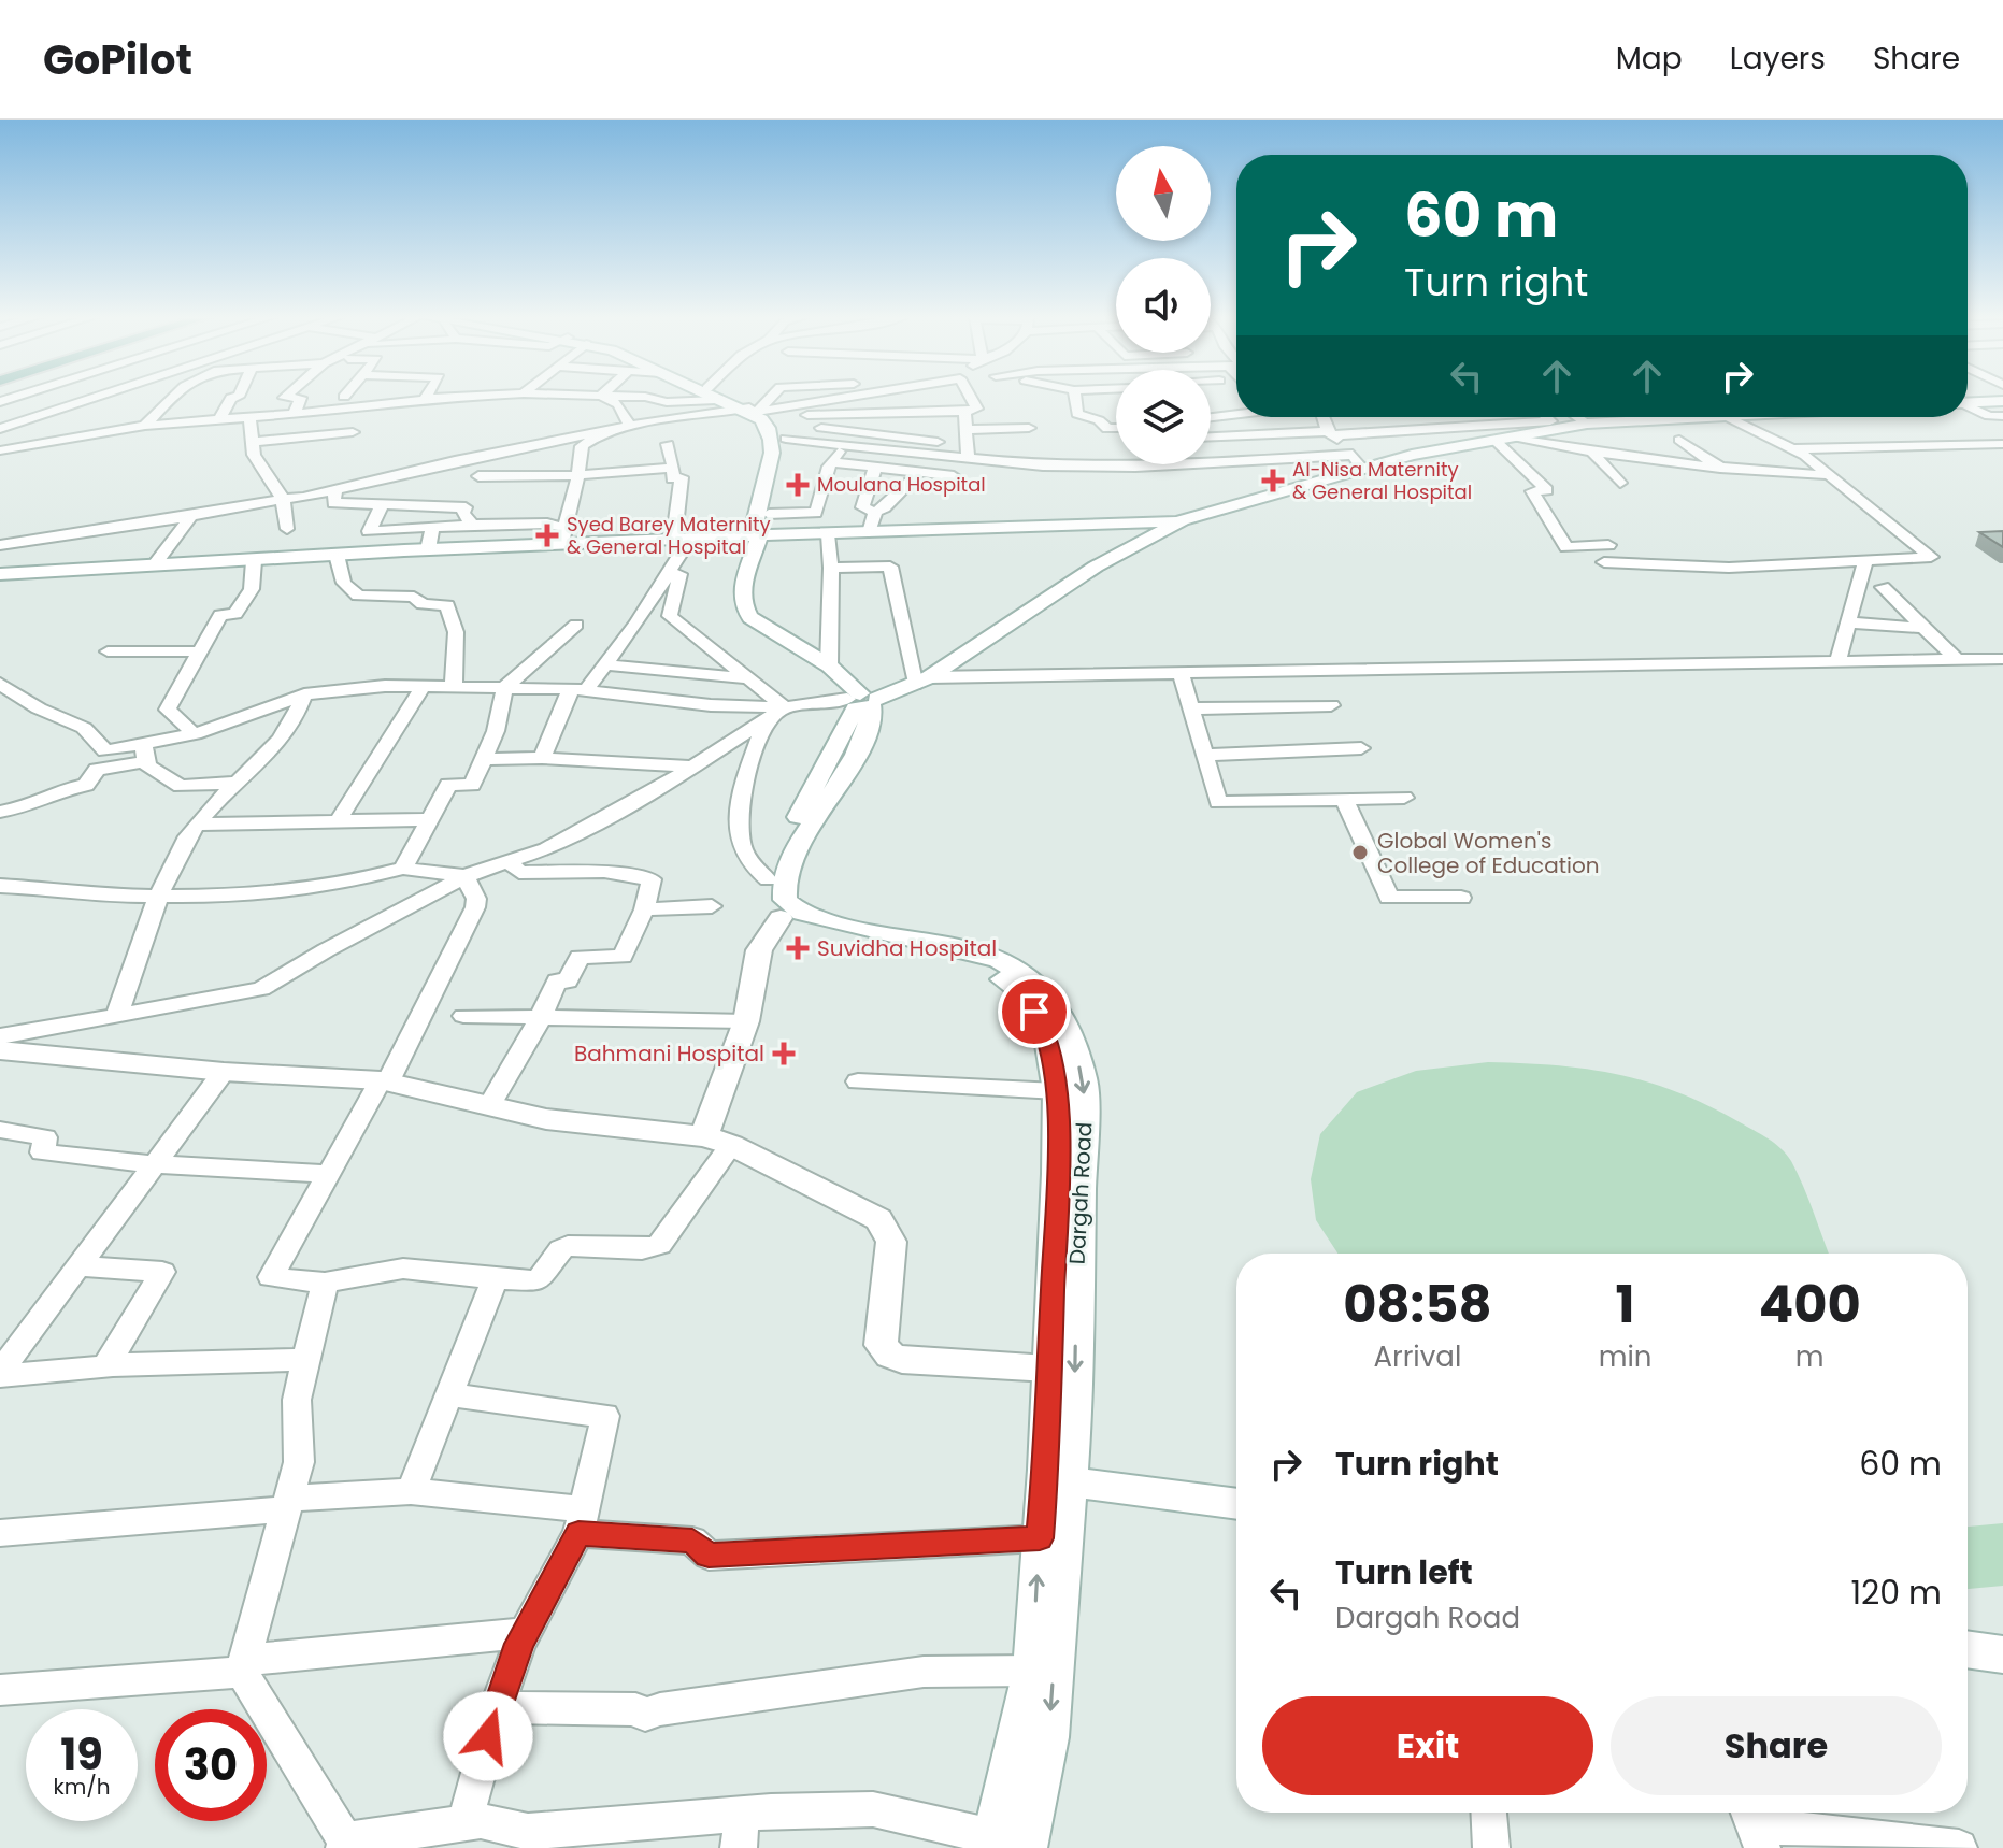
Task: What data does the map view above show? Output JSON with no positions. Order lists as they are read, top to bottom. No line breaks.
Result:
{"streets":{"main road":["Dargah Road"]},"places":{"health":["Al-Nisa Maternity & General Hospital","Moulana Hospital","Syed Barey Maternity & General Hospital","Suvidha Hospital","Bahmani Hospital"],"other":["Global Women's College of Education"]},"north":"top","page":{"header":"GoPilot","nav":["Map","Layers","Share"],"turn":["60 m","Turn right"],"eta":["08:58","Arrival","1","min","400","m"],"list":[{"name":"Turn right","value":"60 m"},{"name":"Turn left","note":"Dargah Road","value":"120 m"}],"buttons":["Exit","Share"],"speed":"19 km/h","limit":"30"}}
